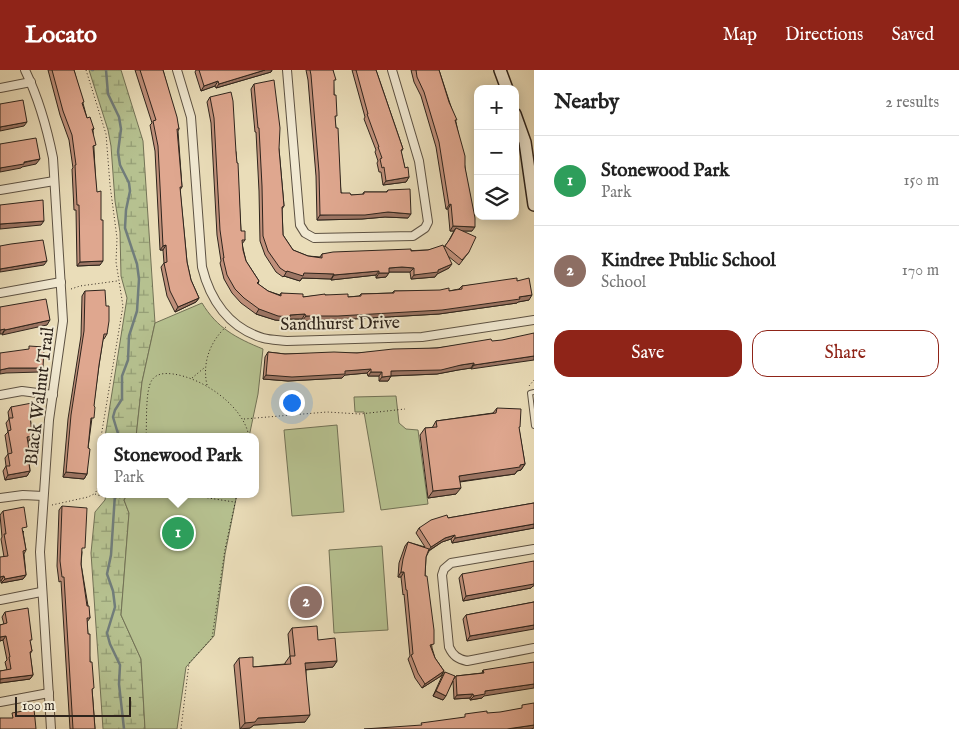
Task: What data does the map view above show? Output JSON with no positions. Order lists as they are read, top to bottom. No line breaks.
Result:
{"streets":{"street":["Sandhurst Drive","Black Walnut Trail"]},"scale_bar":"100 m","page":{"header":"Locato","nav":["Map","Directions","Saved"],"heading":["Nearby","2 results"],"map_buttons":["+","−"],"list":[{"mark":"1","name":"Stonewood Park","note":"Park","value":"150 m"},{"mark":"2","name":"Kindree Public School","note":"School","value":"170 m"}],"buttons":["Save","Share"],"popup":["Stonewood Park","Park"],"pins":["1","2"],"scale":"100 m"}}
